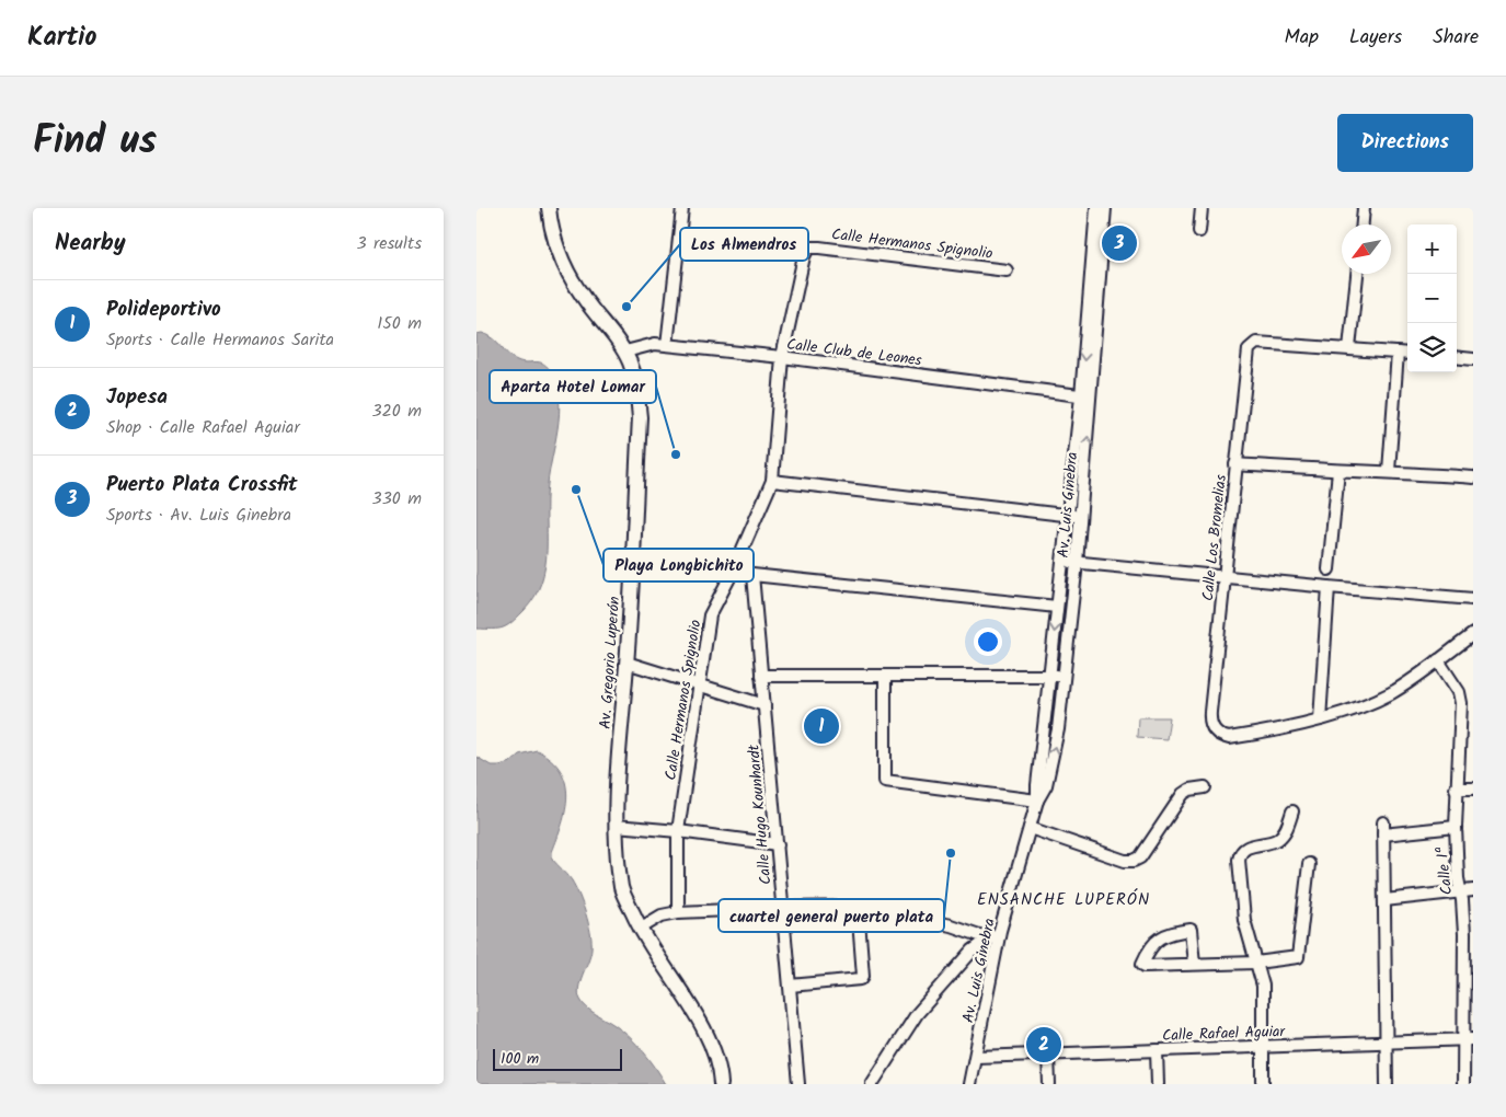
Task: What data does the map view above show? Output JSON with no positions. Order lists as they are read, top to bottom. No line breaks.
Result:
{"streets":{"main road":["Av. Gregorio Luperón"],"street":["Calle Hermanos Spignolio","Calle Club de Leones","Av. Luis Ginebra","Calle Los Bromelias","Calle Hugo Kounhardt","Calle 1ª","Calle Rafael Aguiar"]},"crossings":[["Calle Hermanos Spignolio","Calle Club de Leones"],["Calle Club de Leones","Av. Luis Ginebra"],["Calle Club de Leones","Av. Gregorio Luperón"],["Av. Luis Ginebra","Calle Rafael Aguiar"],["Calle 1ª","Calle Rafael Aguiar"]],"districts":["ENSANCHE LUPERÓN"],"places":["Los Almendros","Aparta Hotel Lomar","Playa Longbichito","cuartel general puerto plata"],"scale_bar":"100 m","north":"bottom left","page":{"header":"Kartio","nav":["Map","Layers","Share"],"title":"Find us","buttons":"Directions","heading":["Nearby","3 results"],"pins":["3","1","2"],"map_buttons":["+","−"],"list":[{"mark":"1","name":"Polideportivo","note":"Sports · Calle Hermanos Sarita","value":"150 m"},{"mark":"2","name":"Jopesa","note":"Shop · Calle Rafael Aguiar","value":"320 m"},{"mark":"3","name":"Puerto Plata Crossfit","note":"Sports · Av. Luis Ginebra","value":"330 m"}],"scale":"100 m"}}
